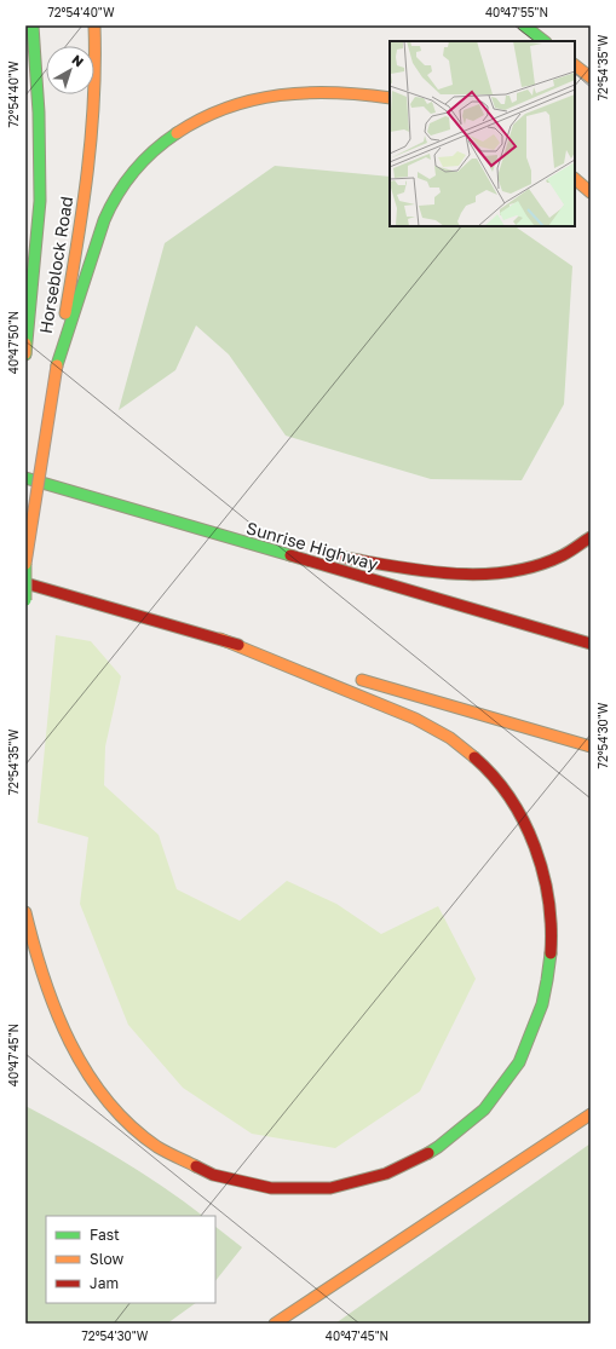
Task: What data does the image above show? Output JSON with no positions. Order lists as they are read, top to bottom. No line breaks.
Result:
{"streets":{"main road":["Horseblock Road","Sunrise Highway"]},"legend":["Fast","Slow","Jam"],"north":"top right","coordinates":["72°54'40\"W","40°47'55\"N","72°54'35\"W","40°47'50\"N","72°54'30\"W","40°47'45\"N"]}
